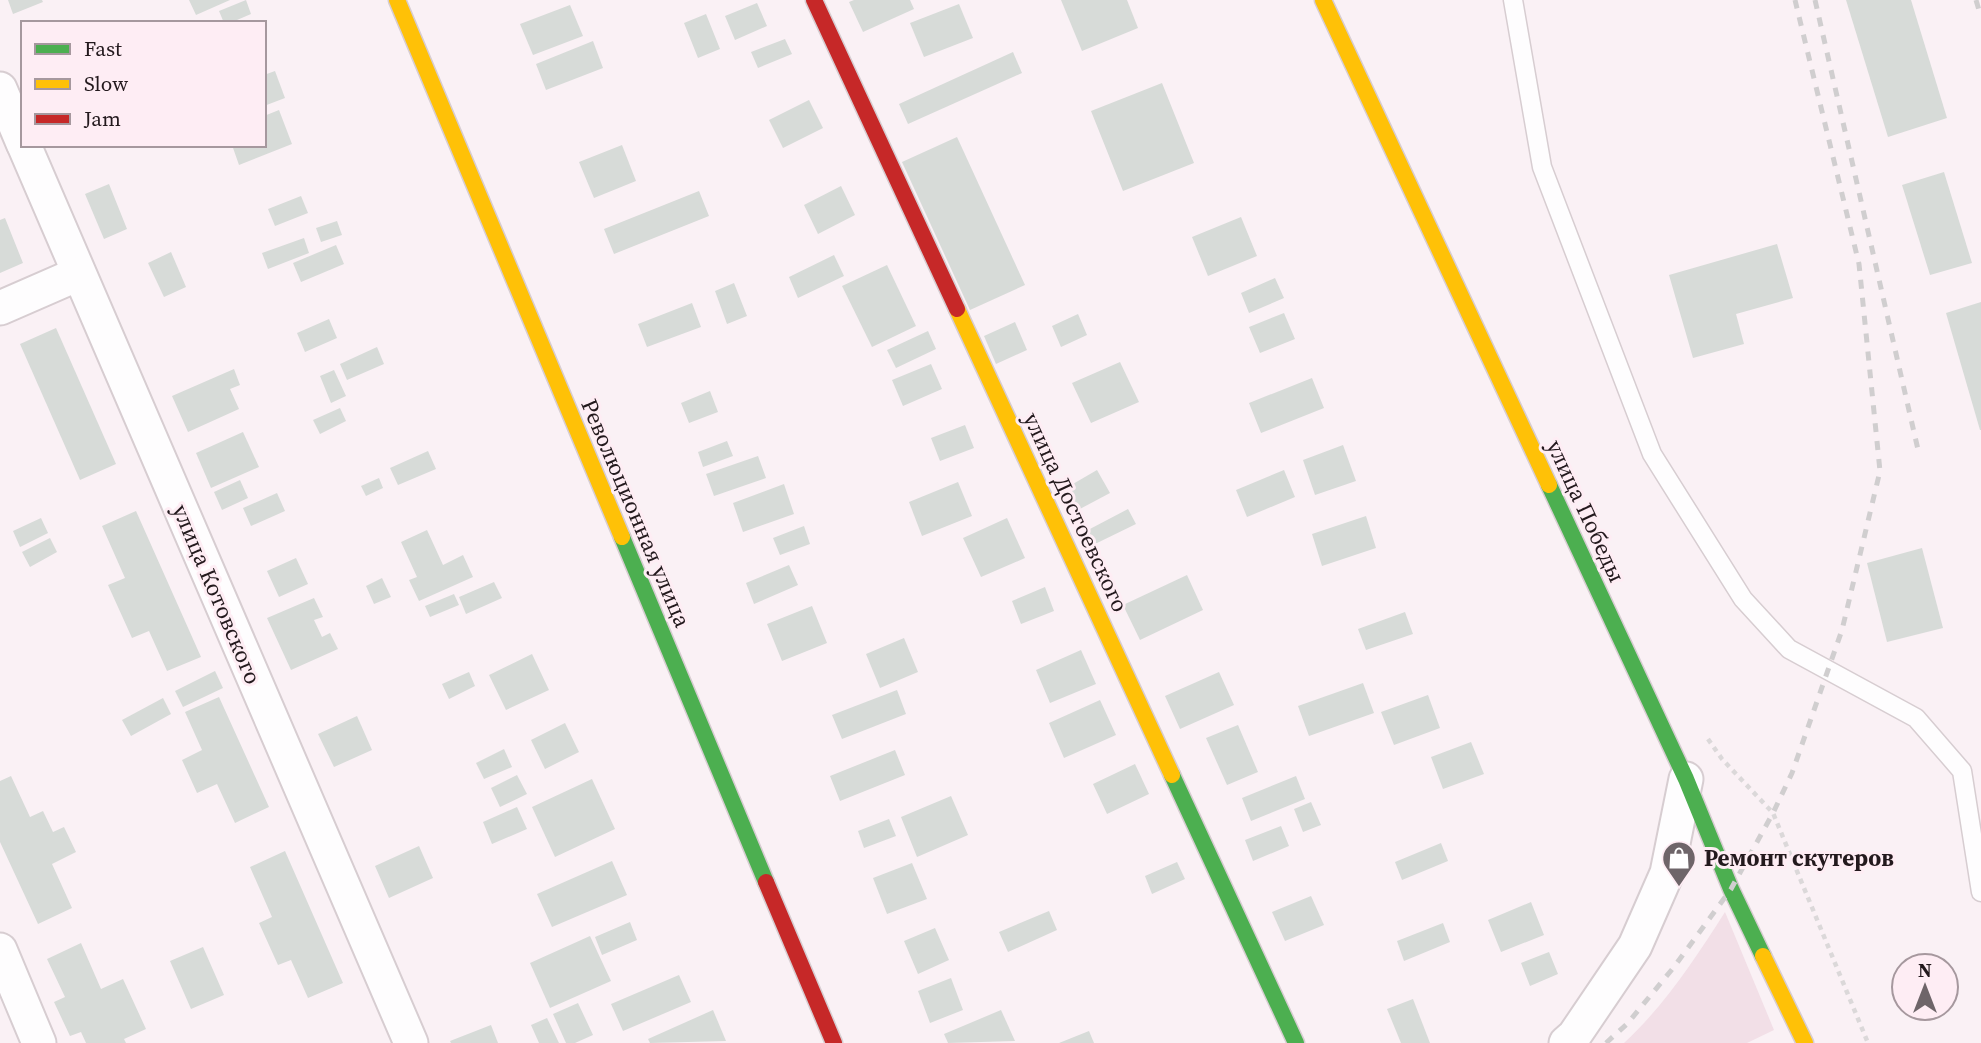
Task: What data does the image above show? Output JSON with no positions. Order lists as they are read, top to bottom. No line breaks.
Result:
{"streets":{"street":["улица Победы","улица Достоевского","Революционная улица","улица Котовского"]},"places":{"shop":["Ремонт скутеров"]},"legend":["Fast","Slow","Jam"],"north":"top"}
